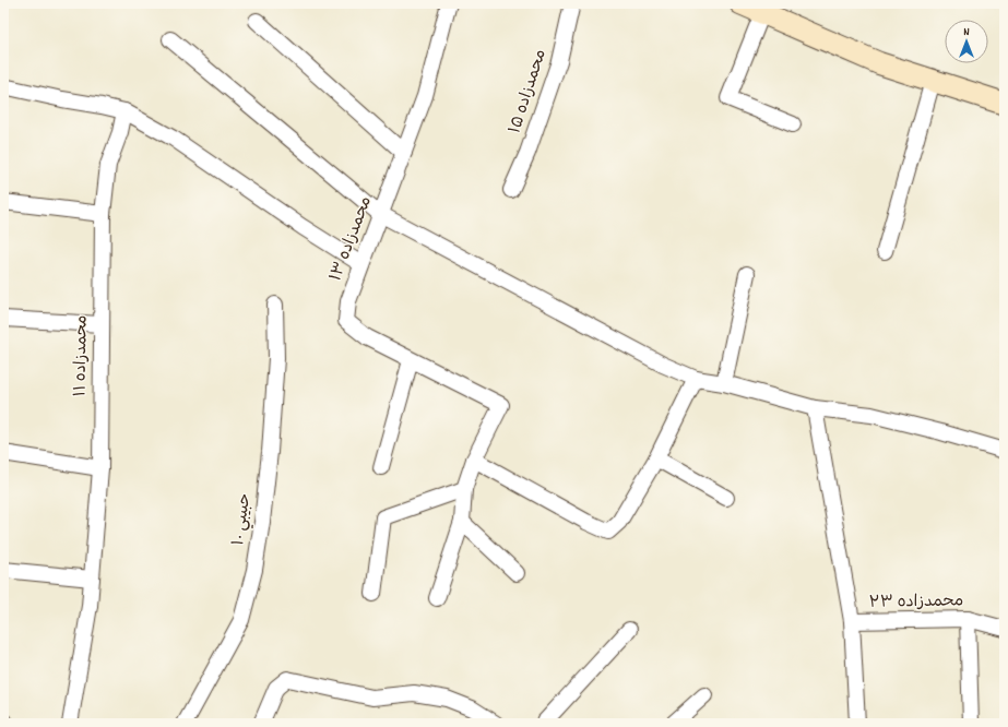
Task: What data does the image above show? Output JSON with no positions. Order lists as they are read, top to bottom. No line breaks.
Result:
{"streets":{"street":["محمدزاده ۱۵","محمدزاده ۱۳","محمدزاده ۱۱","حبيبي ١٠","محمدزاده ۲۳"]},"north":"top"}
